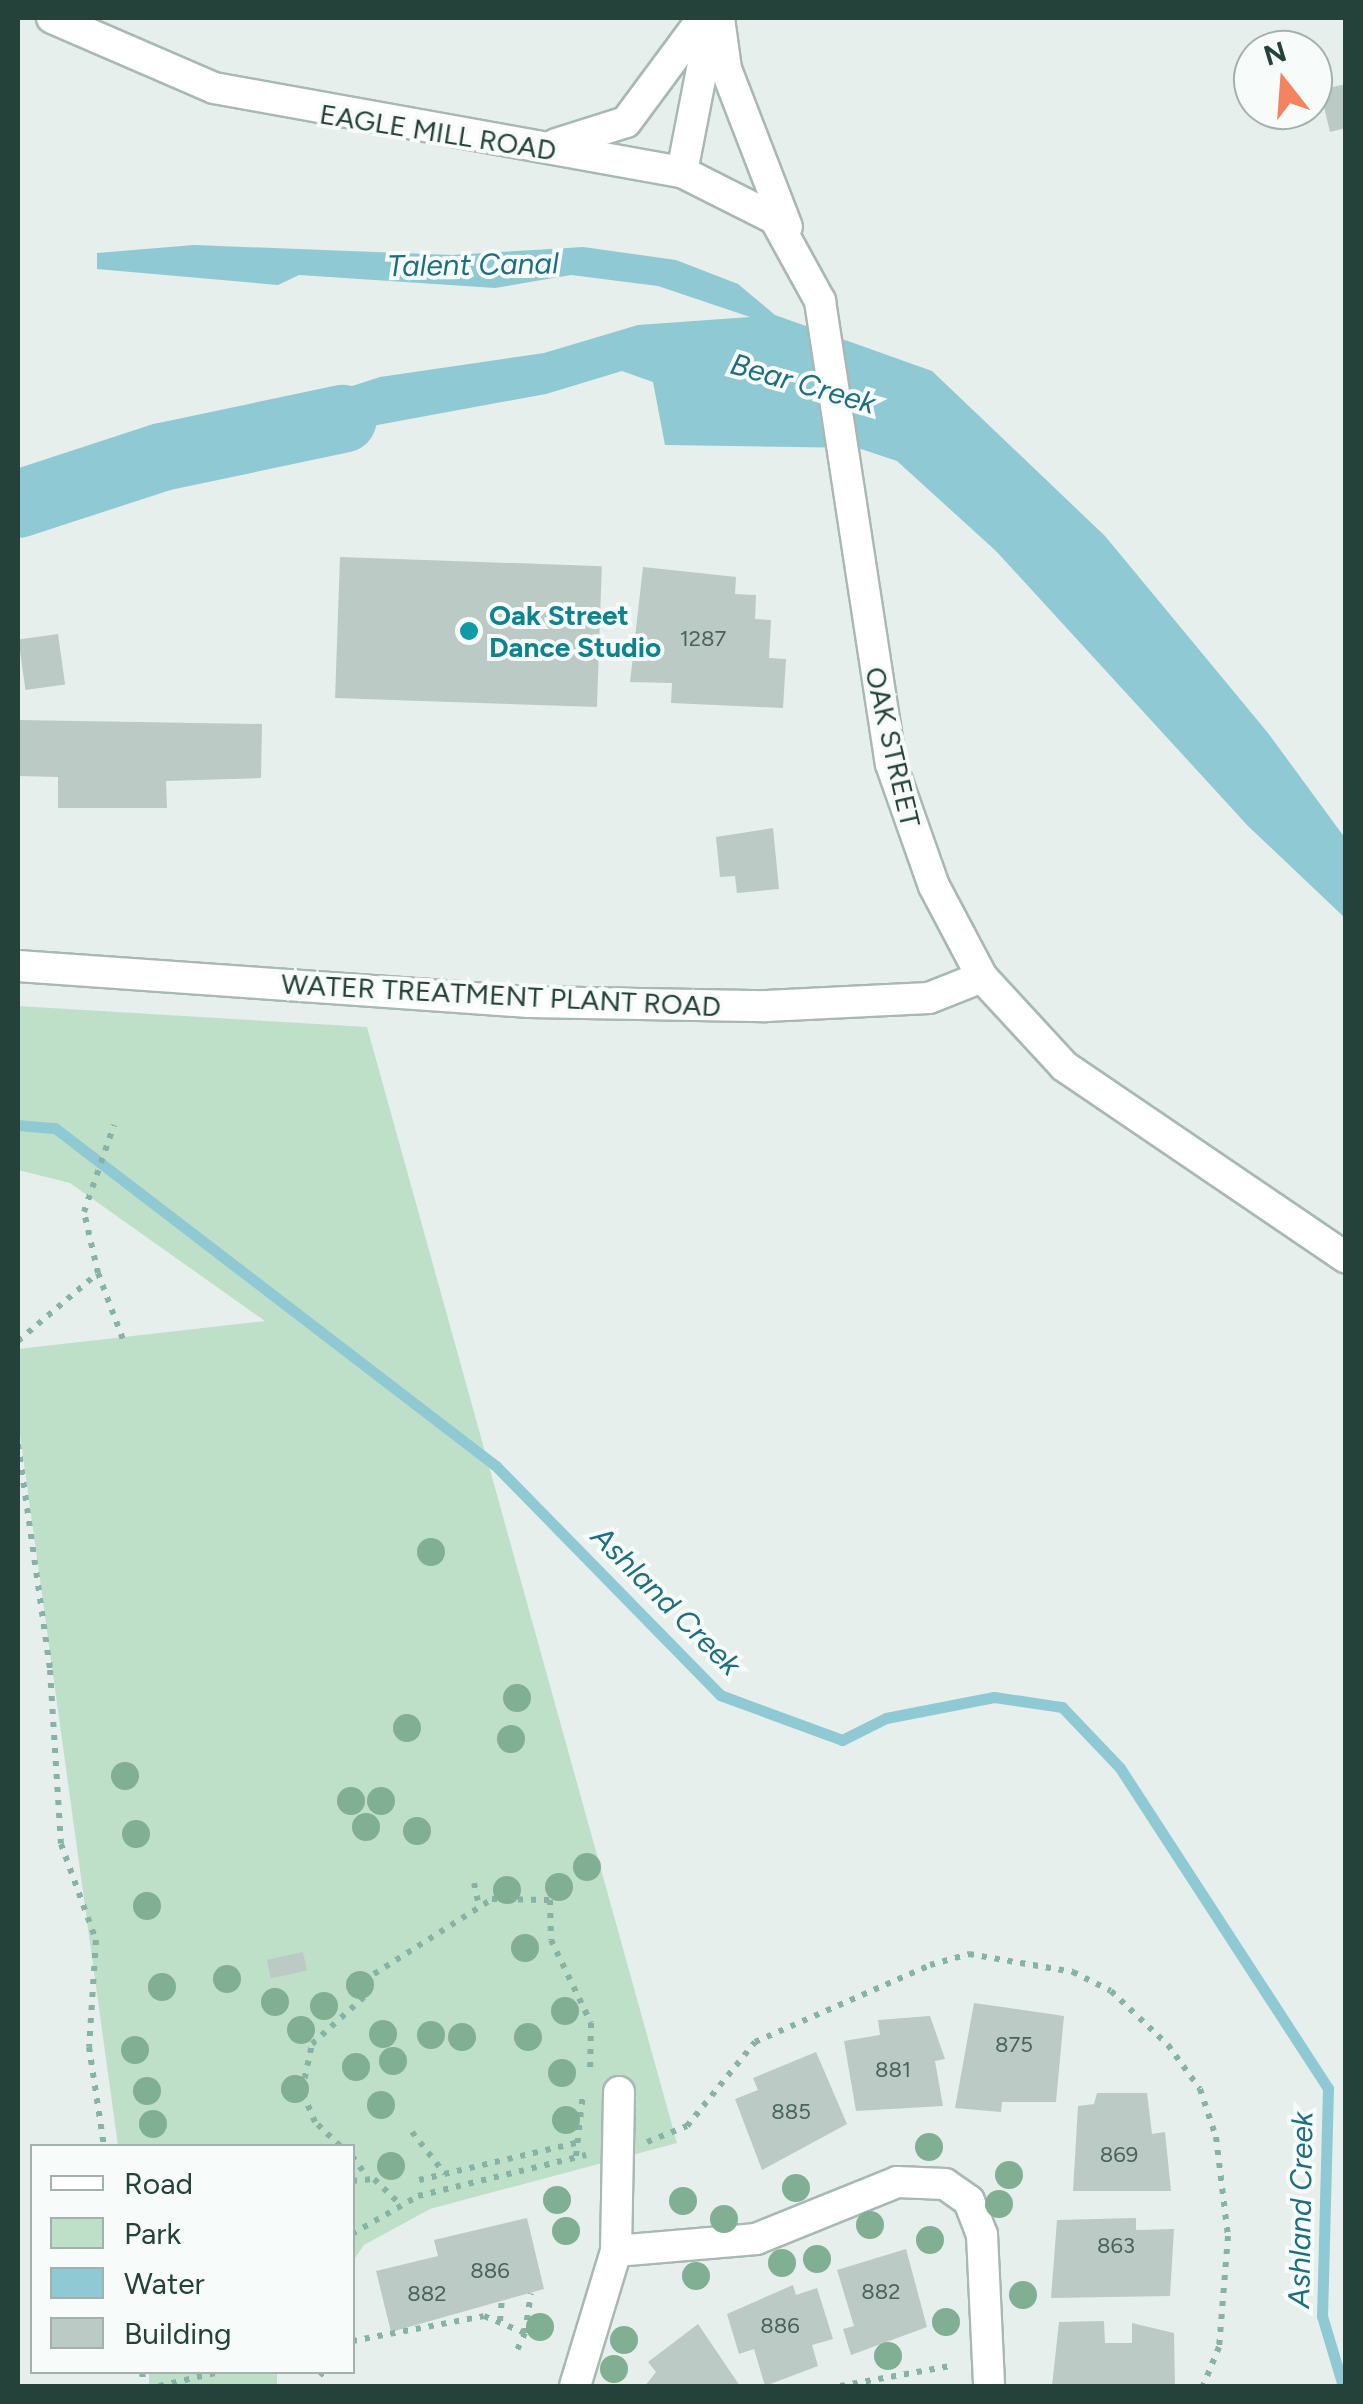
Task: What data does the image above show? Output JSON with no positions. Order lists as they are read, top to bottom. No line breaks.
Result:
{"streets":{"street":["EAGLE MILL ROAD","OAK STREET","WATER TREATMENT PLANT ROAD"]},"crossings":[["EAGLE MILL ROAD","OAK STREET"],["OAK STREET","WATER TREATMENT PLANT ROAD"]],"water":["Talent Canal","Bear Creek","Ashland Creek"],"places":["Oak Street Dance Studio"],"house_numbers":["1287","875","881","885","869","863","886","882","882","886"],"legend":["Road","Park","Water","Building"],"north":"top"}
